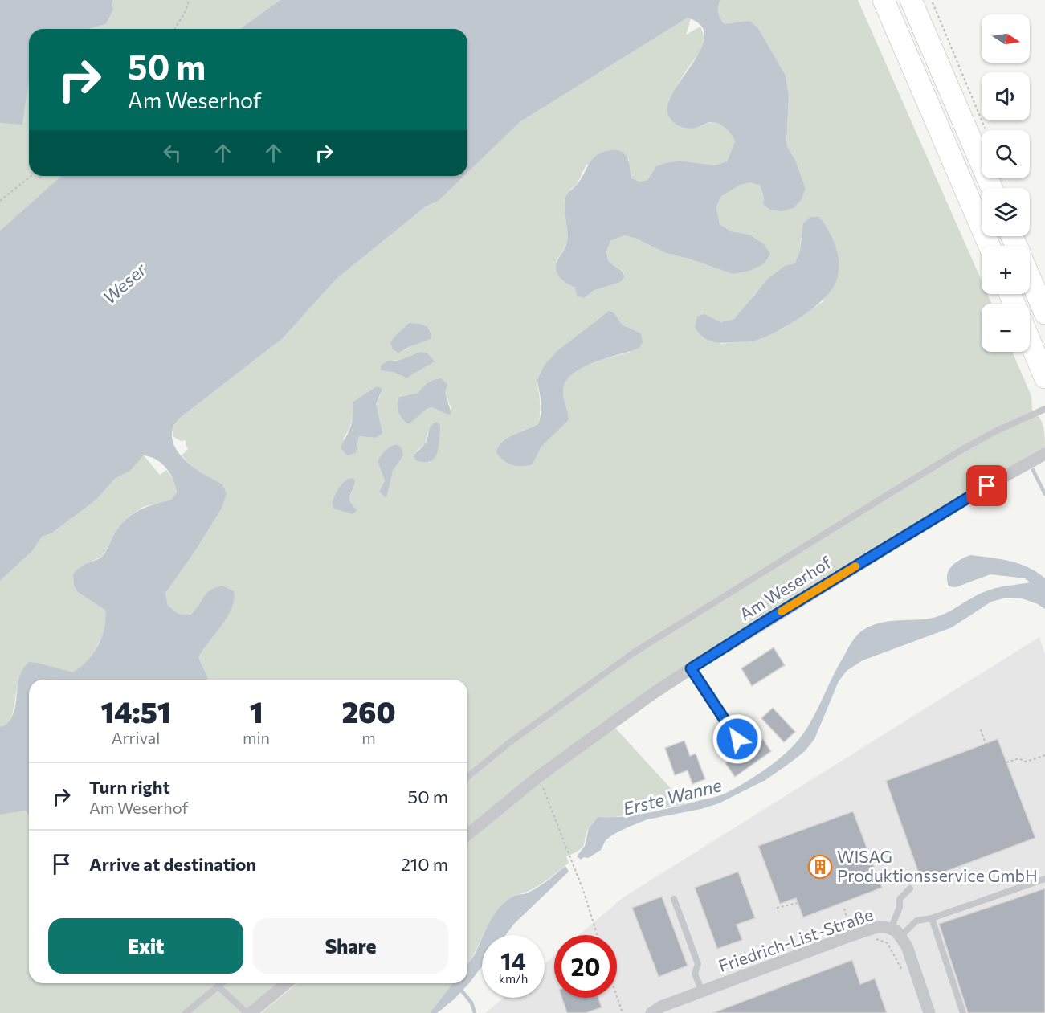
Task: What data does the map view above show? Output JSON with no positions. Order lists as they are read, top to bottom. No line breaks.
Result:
{"streets":{"street":["Am Weserhof","Friedrich-List-Straße"]},"water":["Weser","Erste Wanne"],"places":{"building":["WISAG Produktionsservice GmbH"]},"north":"right","page":{"map_buttons":["+","−"],"turn":["50 m","Am Weserhof"],"eta":["14:51","Arrival","1","min","260","m"],"list":[{"name":"Turn right","note":"Am Weserhof","value":"50 m"},{"name":"Arrive at destination","value":"210 m"}],"buttons":["Exit","Share"],"speed":"14 km/h","limit":"20"}}
